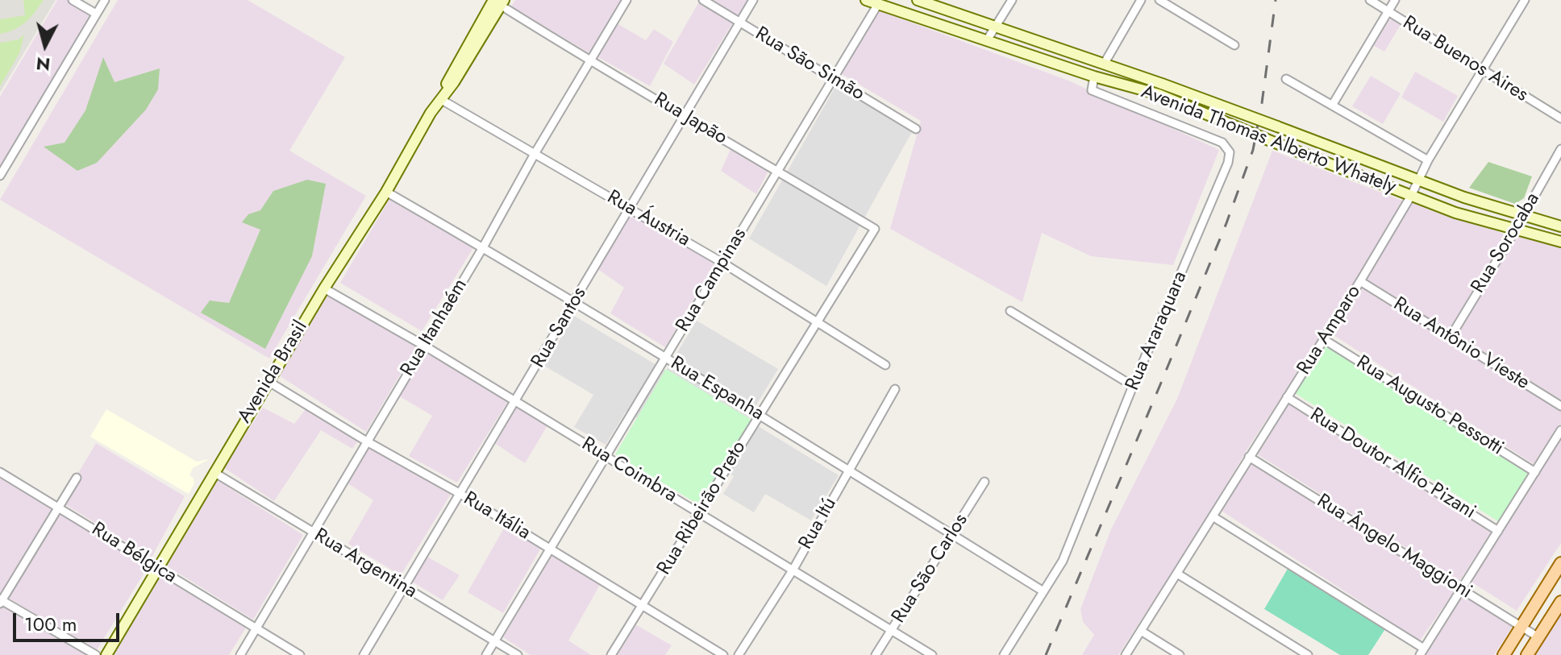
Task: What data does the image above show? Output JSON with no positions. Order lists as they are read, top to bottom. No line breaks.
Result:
{"streets":{"main road":["Avenida Thomas Alberto Whately","Avenida Brasil"],"street":["Rua Buenos Aires","Rua São Simão","Rua Japão","Rua Áustria","Rua Sorocaba","Rua Campinas","Rua Itanhaém","Rua Santos","Rua Amparo","Rua Araraquara","Rua Antônio Vieste","Rua Espanha","Rua Augusto Pessotti","Rua Doutor Alfio Pizani","Rua Coimbra","Rua Ribeirão Preto","Rua Itália","Rua Itú","Rua Ângelo Maggioni","Rua Bélgica","Rua Argentina","Rua São Carlos"]},"crossings":[["Rua Buenos Aires","Rua Amparo"],["Rua São Simão","Rua Campinas"],["Rua São Simão","Rua Santos"],["Rua Japão","Rua Campinas"],["Rua Japão","Rua Itanhaém"],["Rua Japão","Rua Santos"],["Rua Japão","Avenida Brasil"],["Rua Japão","Rua Ribeirão Preto"],["Avenida Thomas Alberto Whately","Rua Sorocaba"],["Avenida Thomas Alberto Whately","Rua Campinas"],["Avenida Thomas Alberto Whately","Rua Amparo"],["Avenida Thomas Alberto Whately","Rua Araraquara"],["Rua Áustria","Rua Campinas"],["Rua Áustria","Rua Itanhaém"],["Rua Áustria","Rua Santos"],["Rua Áustria","Avenida Brasil"],["Rua Áustria","Rua Ribeirão Preto"],["Rua Sorocaba","Rua Antônio Vieste"],["Rua Campinas","Rua Espanha"],["Rua Campinas","Rua Coimbra"],["Rua Campinas","Rua Itália"],["Rua Campinas","Rua Argentina"],["Rua Itanhaém","Rua Espanha"],["Rua Itanhaém","Rua Coimbra"],["Rua Itanhaém","Rua Itália"],["Rua Itanhaém","Rua Bélgica"],["Rua Itanhaém","Rua Argentina"],["Rua Santos","Rua Espanha"],["Rua Santos","Rua Coimbra"],["Rua Santos","Rua Itália"],["Rua Santos","Rua Argentina"],["Rua Amparo","Rua Antônio Vieste"],["Rua Amparo","Rua Augusto Pessotti"],["Rua Amparo","Rua Doutor Alfio Pizani"],["Rua Amparo","Rua Ângelo Maggioni"],["Rua Araraquara","Rua Espanha"],["Avenida Brasil","Rua Espanha"],["Avenida Brasil","Rua Coimbra"],["Avenida Brasil","Rua Itália"],["Avenida Brasil","Rua Bélgica"],["Avenida Brasil","Rua Argentina"],["Rua Espanha","Rua Ribeirão Preto"],["Rua Espanha","Rua Itú"],["Rua Espanha","Rua São Carlos"],["Rua Coimbra","Rua Ribeirão Preto"],["Rua Coimbra","Rua Itú"],["Rua Coimbra","Rua São Carlos"],["Rua Ribeirão Preto","Rua Itália"]],"scale_bar":"100 m","north":"bottom"}
